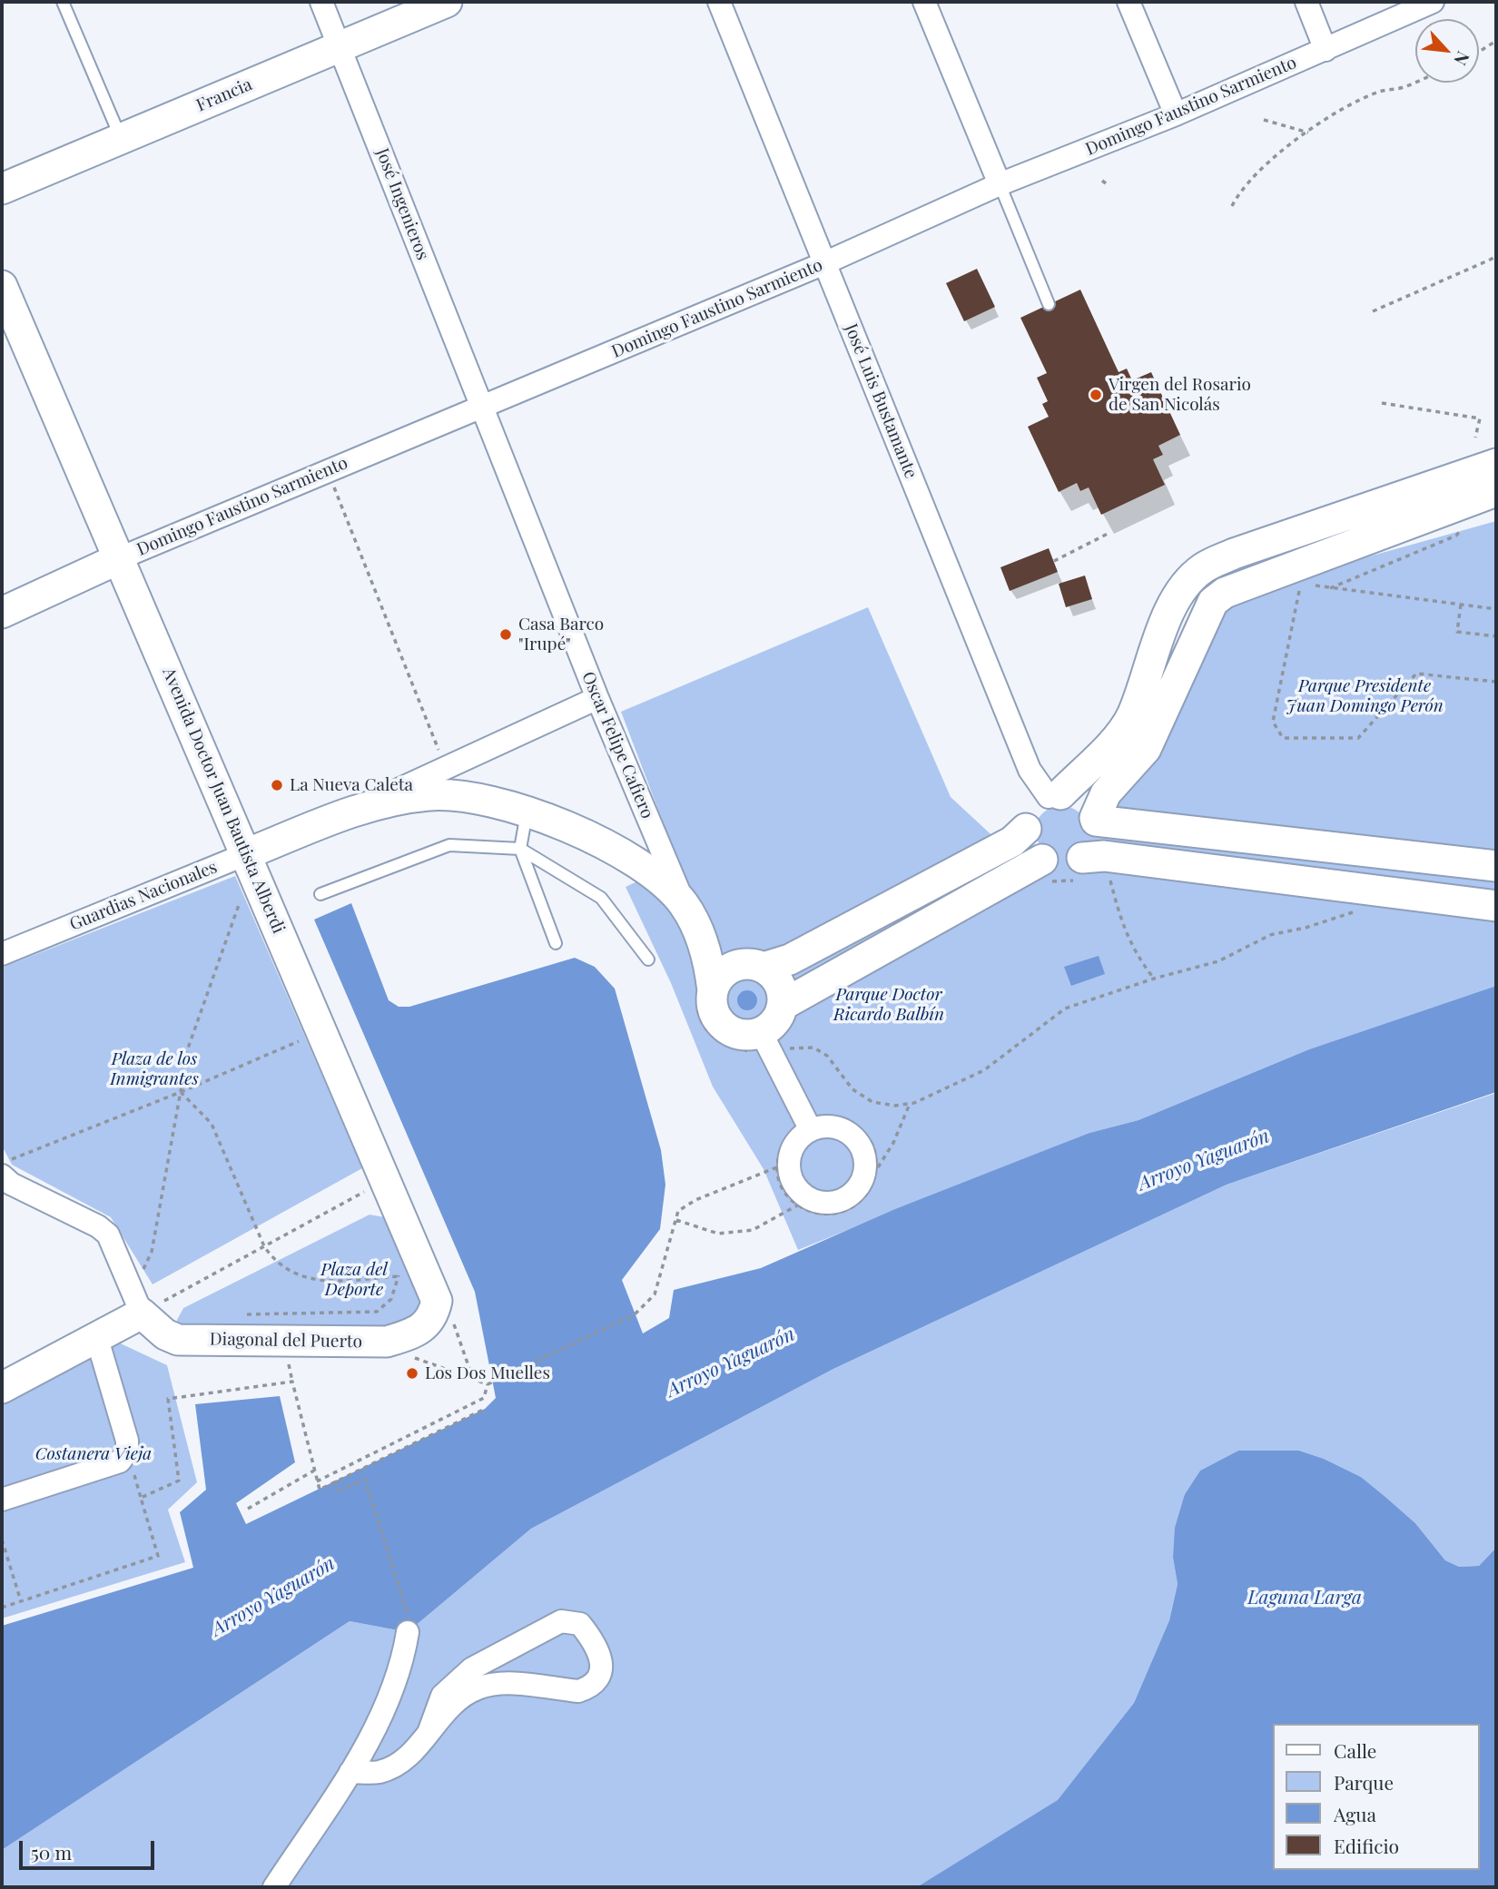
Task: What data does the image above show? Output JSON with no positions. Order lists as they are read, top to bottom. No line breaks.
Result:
{"streets":{"main road":["Francia","Domingo Faustino Sarmiento","Oscar Felipe Cafiero","Avenida Doctor Juan Bautista Alberdi","Guardias Nacionales","Diagonal del Puerto"],"street":["José Ingenieros","José Luis Bustamante"]},"crossings":[["Francia","José Ingenieros"],["Domingo Faustino Sarmiento","José Ingenieros"],["Domingo Faustino Sarmiento","José Luis Bustamante"],["Domingo Faustino Sarmiento","Oscar Felipe Cafiero"],["Domingo Faustino Sarmiento","Avenida Doctor Juan Bautista Alberdi"],["José Ingenieros","Oscar Felipe Cafiero"],["Oscar Felipe Cafiero","Guardias Nacionales"],["Avenida Doctor Juan Bautista Alberdi","Guardias Nacionales"],["Avenida Doctor Juan Bautista Alberdi","Diagonal del Puerto"]],"water":["Arroyo Yaguarón","Laguna Larga"],"parks":["Parque Presidente Juan Domingo Perón","Parque Doctor Ricardo Balbín","Plaza de los Inmigrantes","Plaza del Deporte","Costanera Vieja"],"places":["Virgen del Rosario de San Nicolás","Casa Barco \"Irupé\"","La Nueva Caleta","Los Dos Muelles"],"legend":["Calle","Parque","Agua","Edificio"],"scale_bar":"50 m","north":"bottom right"}
